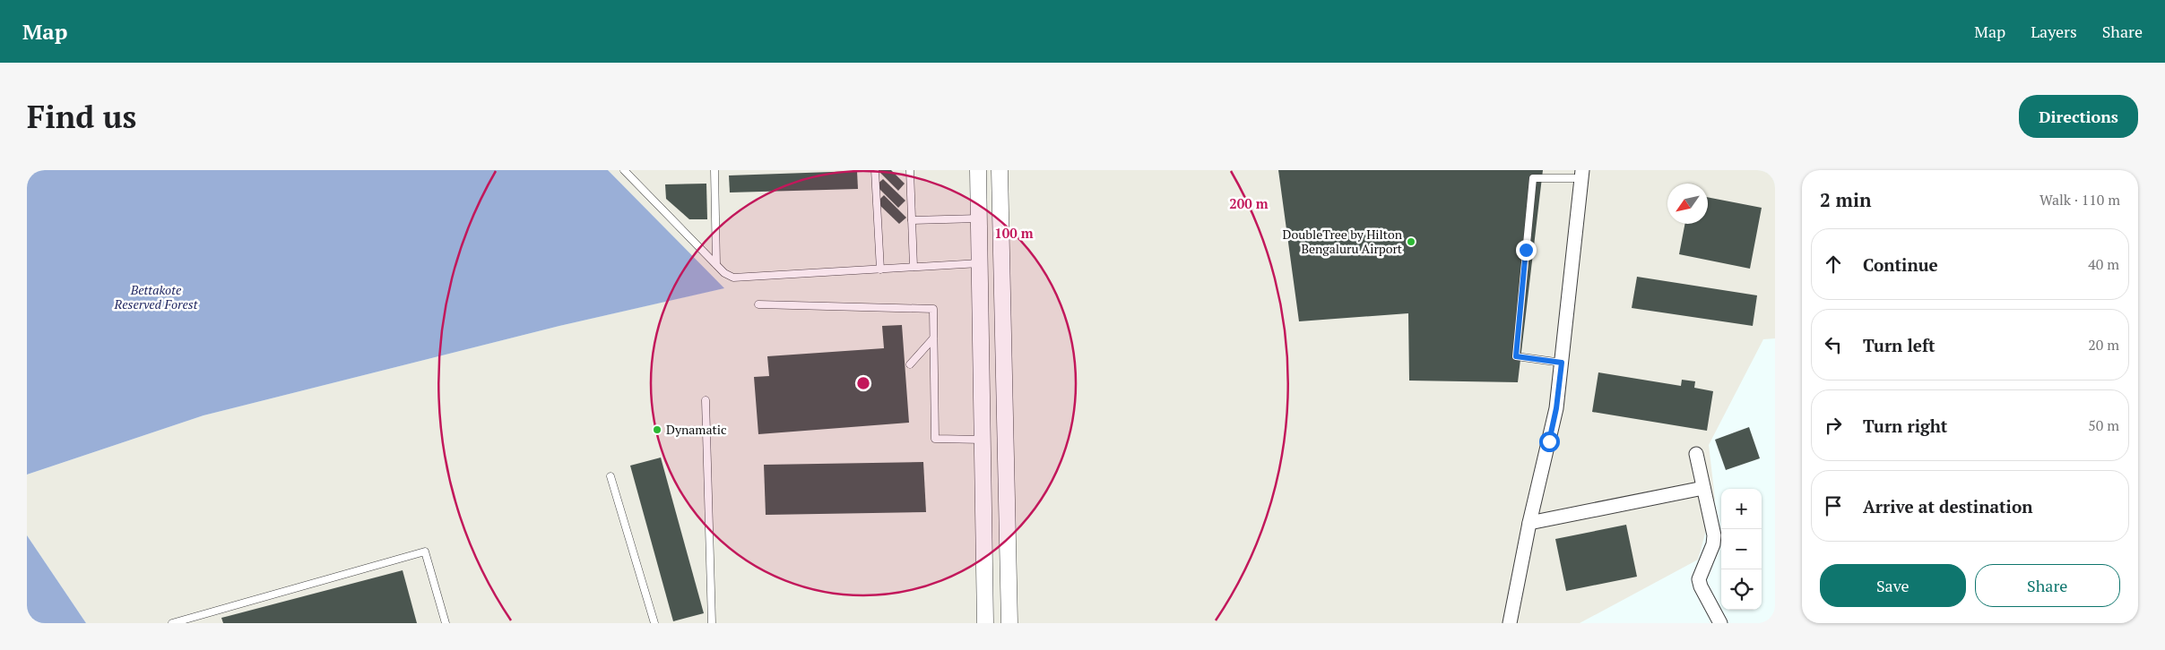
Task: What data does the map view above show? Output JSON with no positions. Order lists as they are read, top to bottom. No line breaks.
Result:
{"parks":["Bettakote Reserved Forest"],"places":["DoubleTree by Hilton Bengaluru Airport","Dynamatic"],"north":"bottom left","page":{"header":"Map","nav":["Map","Layers","Share"],"buttons":["Directions",["Save","Share"]],"title":"Find us","heading":["2 min","Walk · 110 m"],"list":[["Continue","40 m"],["Turn left","20 m"],["Turn right","50 m"],"Arrive at destination"],"map_buttons":["+","−"]},"rings":["200 m","100 m"]}
